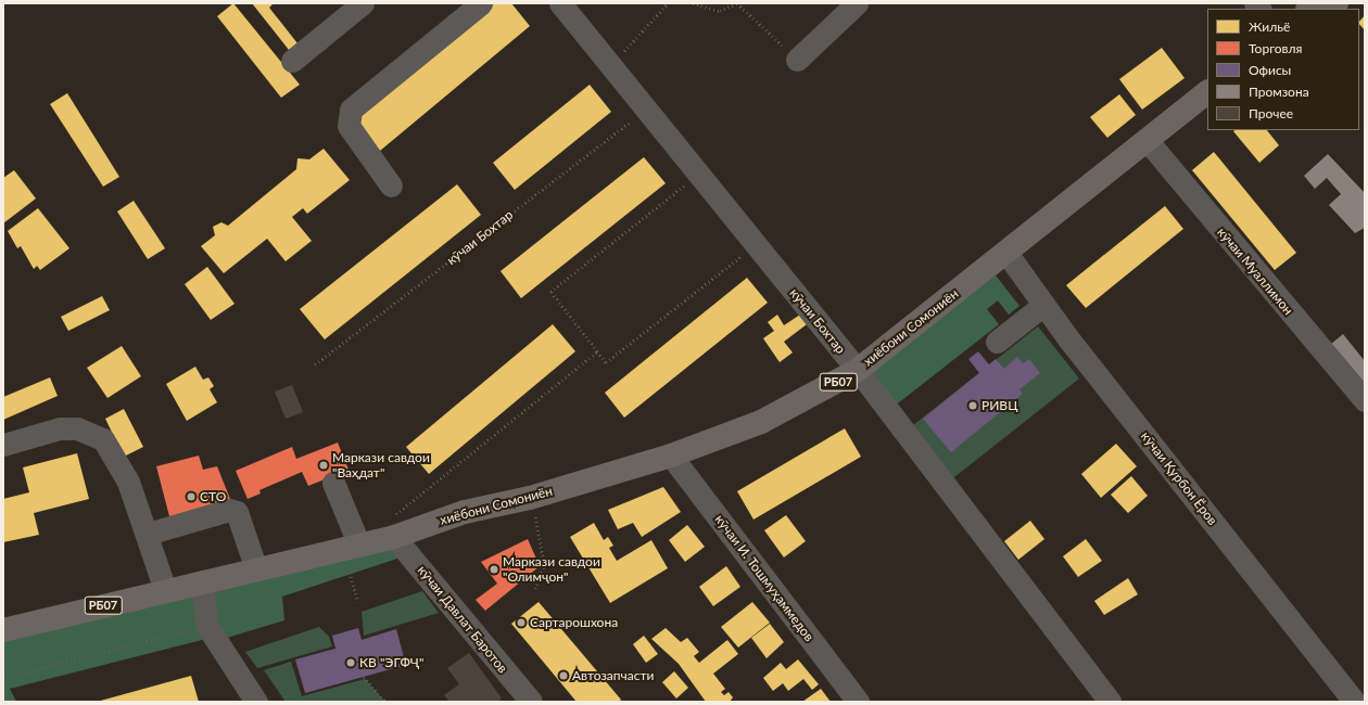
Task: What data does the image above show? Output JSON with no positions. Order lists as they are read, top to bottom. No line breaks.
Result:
{"streets":{"highway":["хиёбони Сомониён","РБ07"],"street":["кӯчаи Бохтар","кӯчаи Муаллимон","кӯчаи Қурбон Ёров","кӯчаи И. Тошмуҳаммедов","кӯчаи Давлат Баротов"]},"crossings":[["кӯчаи Бохтар","хиёбони Сомониён"],["кӯчаи Муаллимон","хиёбони Сомониён"],["хиёбони Сомониён","РБ07"],["хиёбони Сомониён","кӯчаи Қурбон Ёров"],["хиёбони Сомониён","кӯчаи И. Тошмуҳаммедов"],["хиёбони Сомониён","кӯчаи Давлат Баротов"],["РБ07","кӯчаи Давлат Баротов"]],"places":["РИВЦ","Маркази савдои \"Ваҳдат\"","СТО","Маркази савдои \"Олимҷон\"","Сартарошхона","КВ \"ЭГФҶ\"","Автозапчасти"],"legend":["Жильё","Торговля","Офисы","Промзона","Прочее"]}
